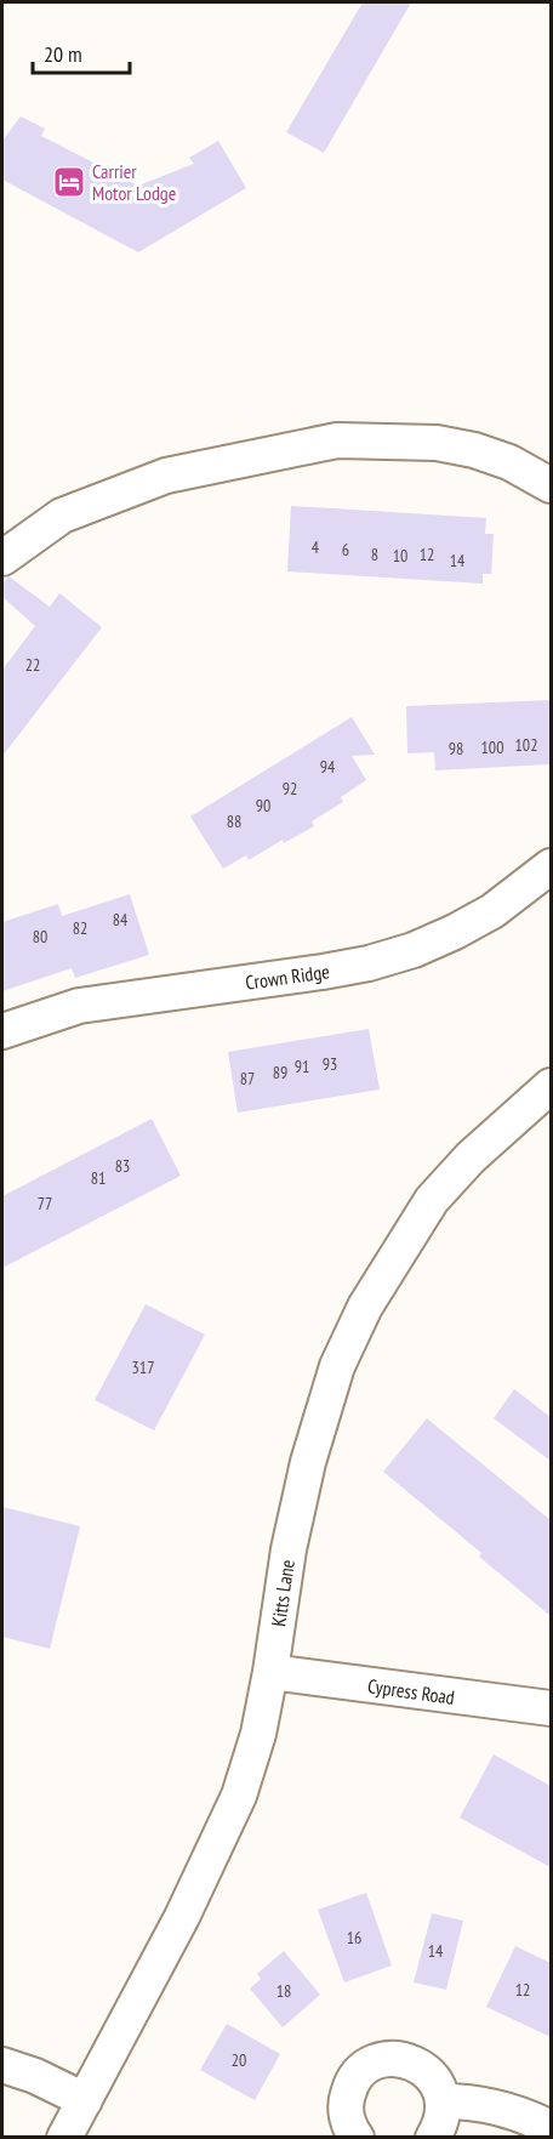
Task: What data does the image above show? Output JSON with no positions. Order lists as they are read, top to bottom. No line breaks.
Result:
{"streets":{"street":["Crown Ridge","Kitts Lane","Cypress Road"]},"crossings":[["Kitts Lane","Cypress Road"]],"places":{"hotel":["Carrier Motor Lodge"]},"house_numbers":["4","6","8","12","10","14","22","102","100","98","94","92","90","88","84","82","80","93","91","89","87","83","81","77","317","16","14","12","18","20"],"scale_bar":"20 m"}
